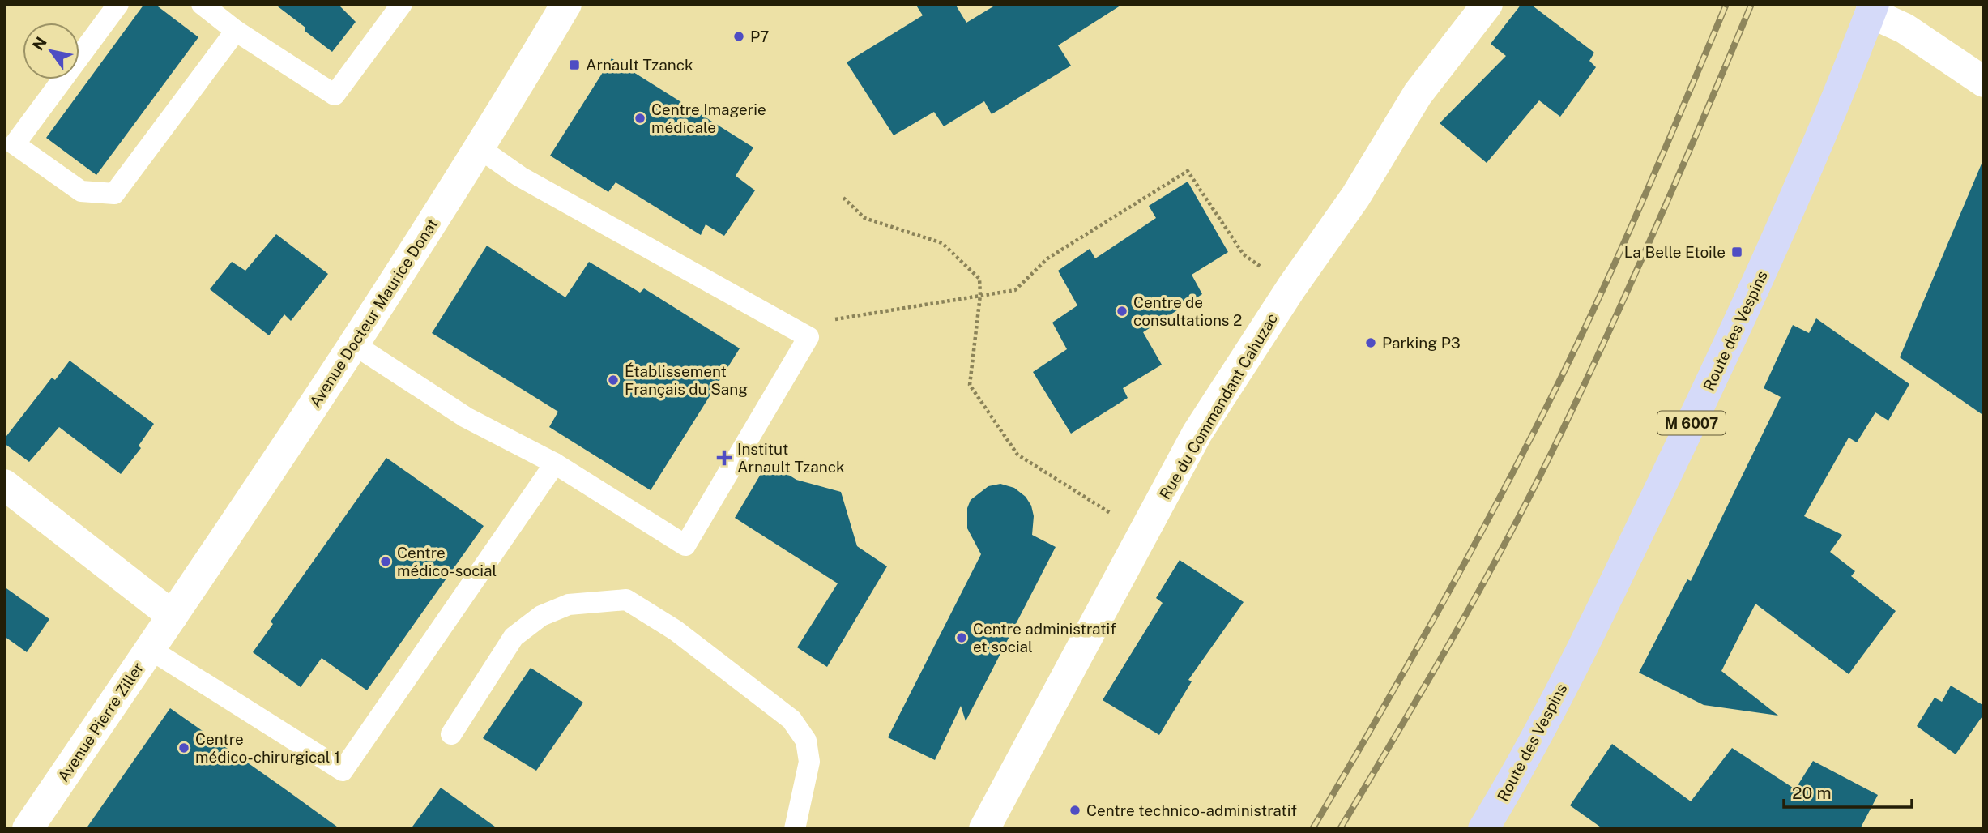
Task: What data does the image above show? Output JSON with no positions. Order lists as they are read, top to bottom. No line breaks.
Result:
{"streets":{"main road":["Route des Vespins","M 6007"],"street":["Avenue Docteur Maurice Donat","Rue du Commandant Cahuzac","Avenue Pierre Ziller"]},"crossings":[["Avenue Docteur Maurice Donat","Avenue Pierre Ziller"]],"places":{"other":["P7","Centre Imagerie médicale","Centre de consultations 2","Parking P3","Établissement Français du Sang","Centre médico-social","Centre administratif et social","Centre médico-chirurgical 1","Centre technico-administratif"],"transit":["Arnault Tzanck","La Belle Etoile"],"health":["Institut Arnault Tzanck"]},"scale_bar":"20 m","north":"top left"}
